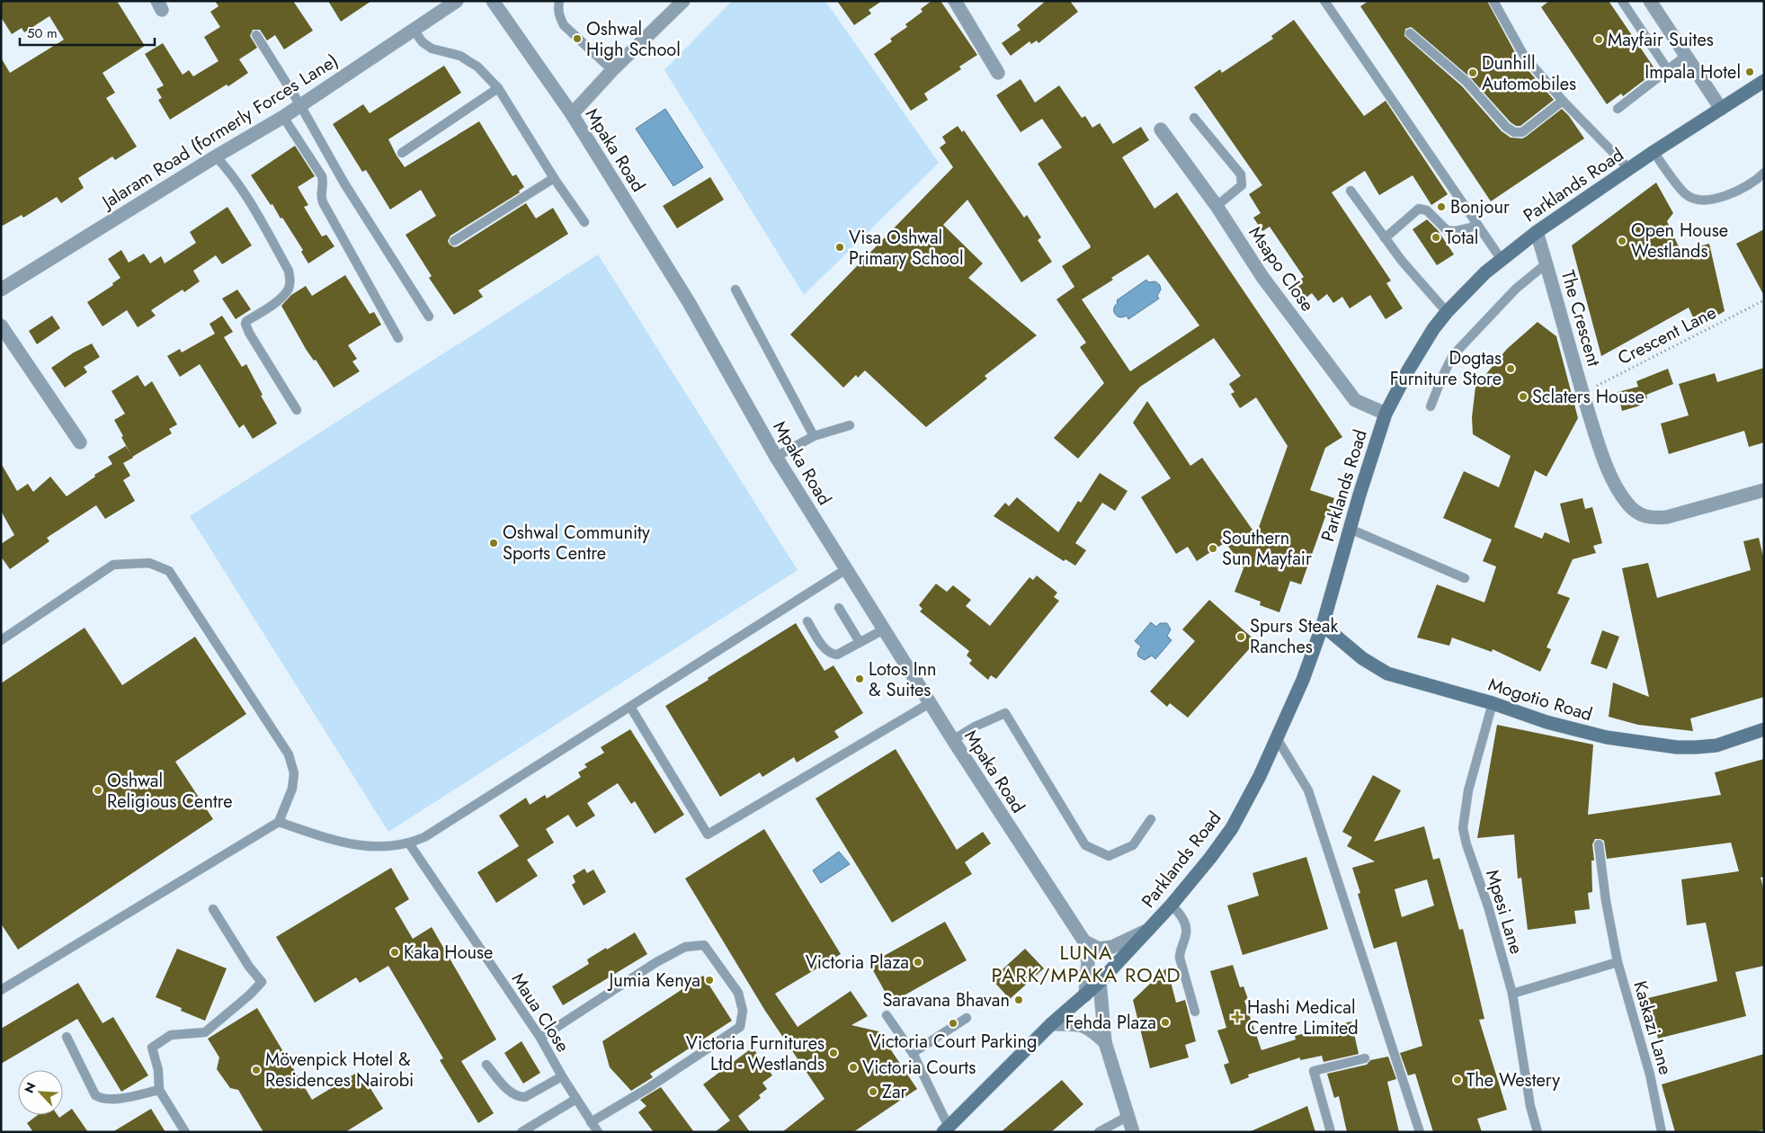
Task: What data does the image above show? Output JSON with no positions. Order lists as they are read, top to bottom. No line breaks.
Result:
{"streets":{"main road":["Parklands Road","Mogotio Road"],"street":["Jalaram Road (formerly Forces Lane)","Mpaka Road","Msapo Close","The Crescent"],"lane":["Mpesi Lane","Maua Close","Kaskazi Lane"],"path":["Crescent Lane"]},"crossings":[["Mpaka Road","Parklands Road"],["Parklands Road","Msapo Close"],["Parklands Road","The Crescent"],["Parklands Road","Mogotio Road"],["The Crescent","Crescent Lane"],["Mogotio Road","Mpesi Lane"]],"districts":["LUNA PARK/MPAKA ROAD"],"places":{"other":["Oshwal High School","Mayfair Suites","Impala Hotel","Dunhill Automobiles","Bonjour","Total","Open House Westlands","Visa Oshwal Primary School","Dogtas Furniture Store","Sclaters House","Oshwal Community Sports Centre","Southern Sun Mayfair","Spurs Steak Ranches","Lotos Inn & Suites","Oshwal Religious Centre","Kaka House","Victoria Plaza","Jumia Kenya","Saravana Bhavan","Fehda Plaza","Victoria Court Parking","Victoria Furnitures Ltd - Westlands","Victoria Courts","Mövenpick Hotel & Residences Nairobi","The Westery","Zar"],"health":["Hashi Medical Centre Limited"]},"scale_bar":"50 m","north":"top left"}
